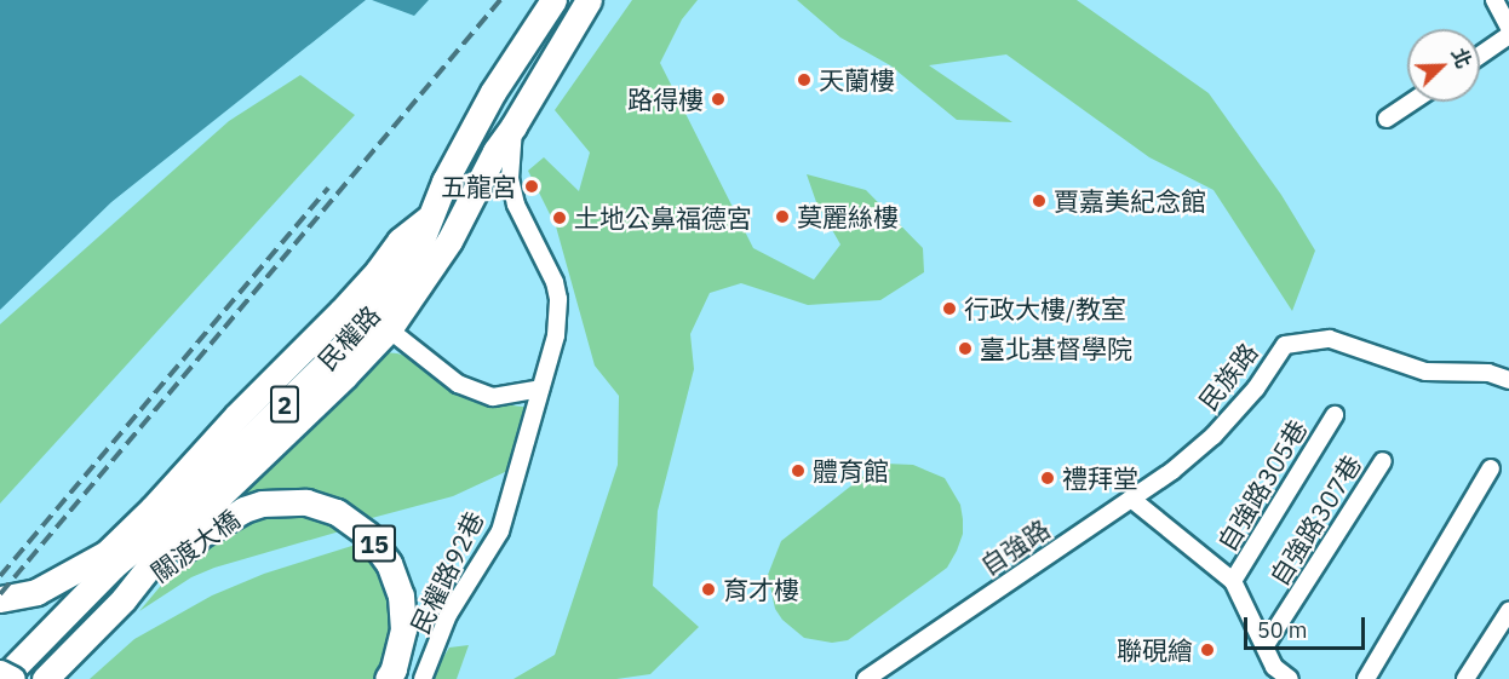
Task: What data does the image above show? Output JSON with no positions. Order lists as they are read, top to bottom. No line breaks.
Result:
{"streets":{"main road":["民權路","2","15","關渡大橋"],"street":["民族路","自強路305巷","自強路307巷","自強路","民權路92巷"]},"crossings":[["民權路","關渡大橋"],["民權路","民權路92巷"],["民族路","自強路"]],"places":["天蘭樓","路得樓","五龍宮","賈嘉美紀念館","莫麗絲樓","土地公鼻福德宮","行政大樓/教室","臺北基督學院","體育館","禮拜堂","育才樓","聯硯繪"],"scale_bar":"50 m","north":"top right"}
